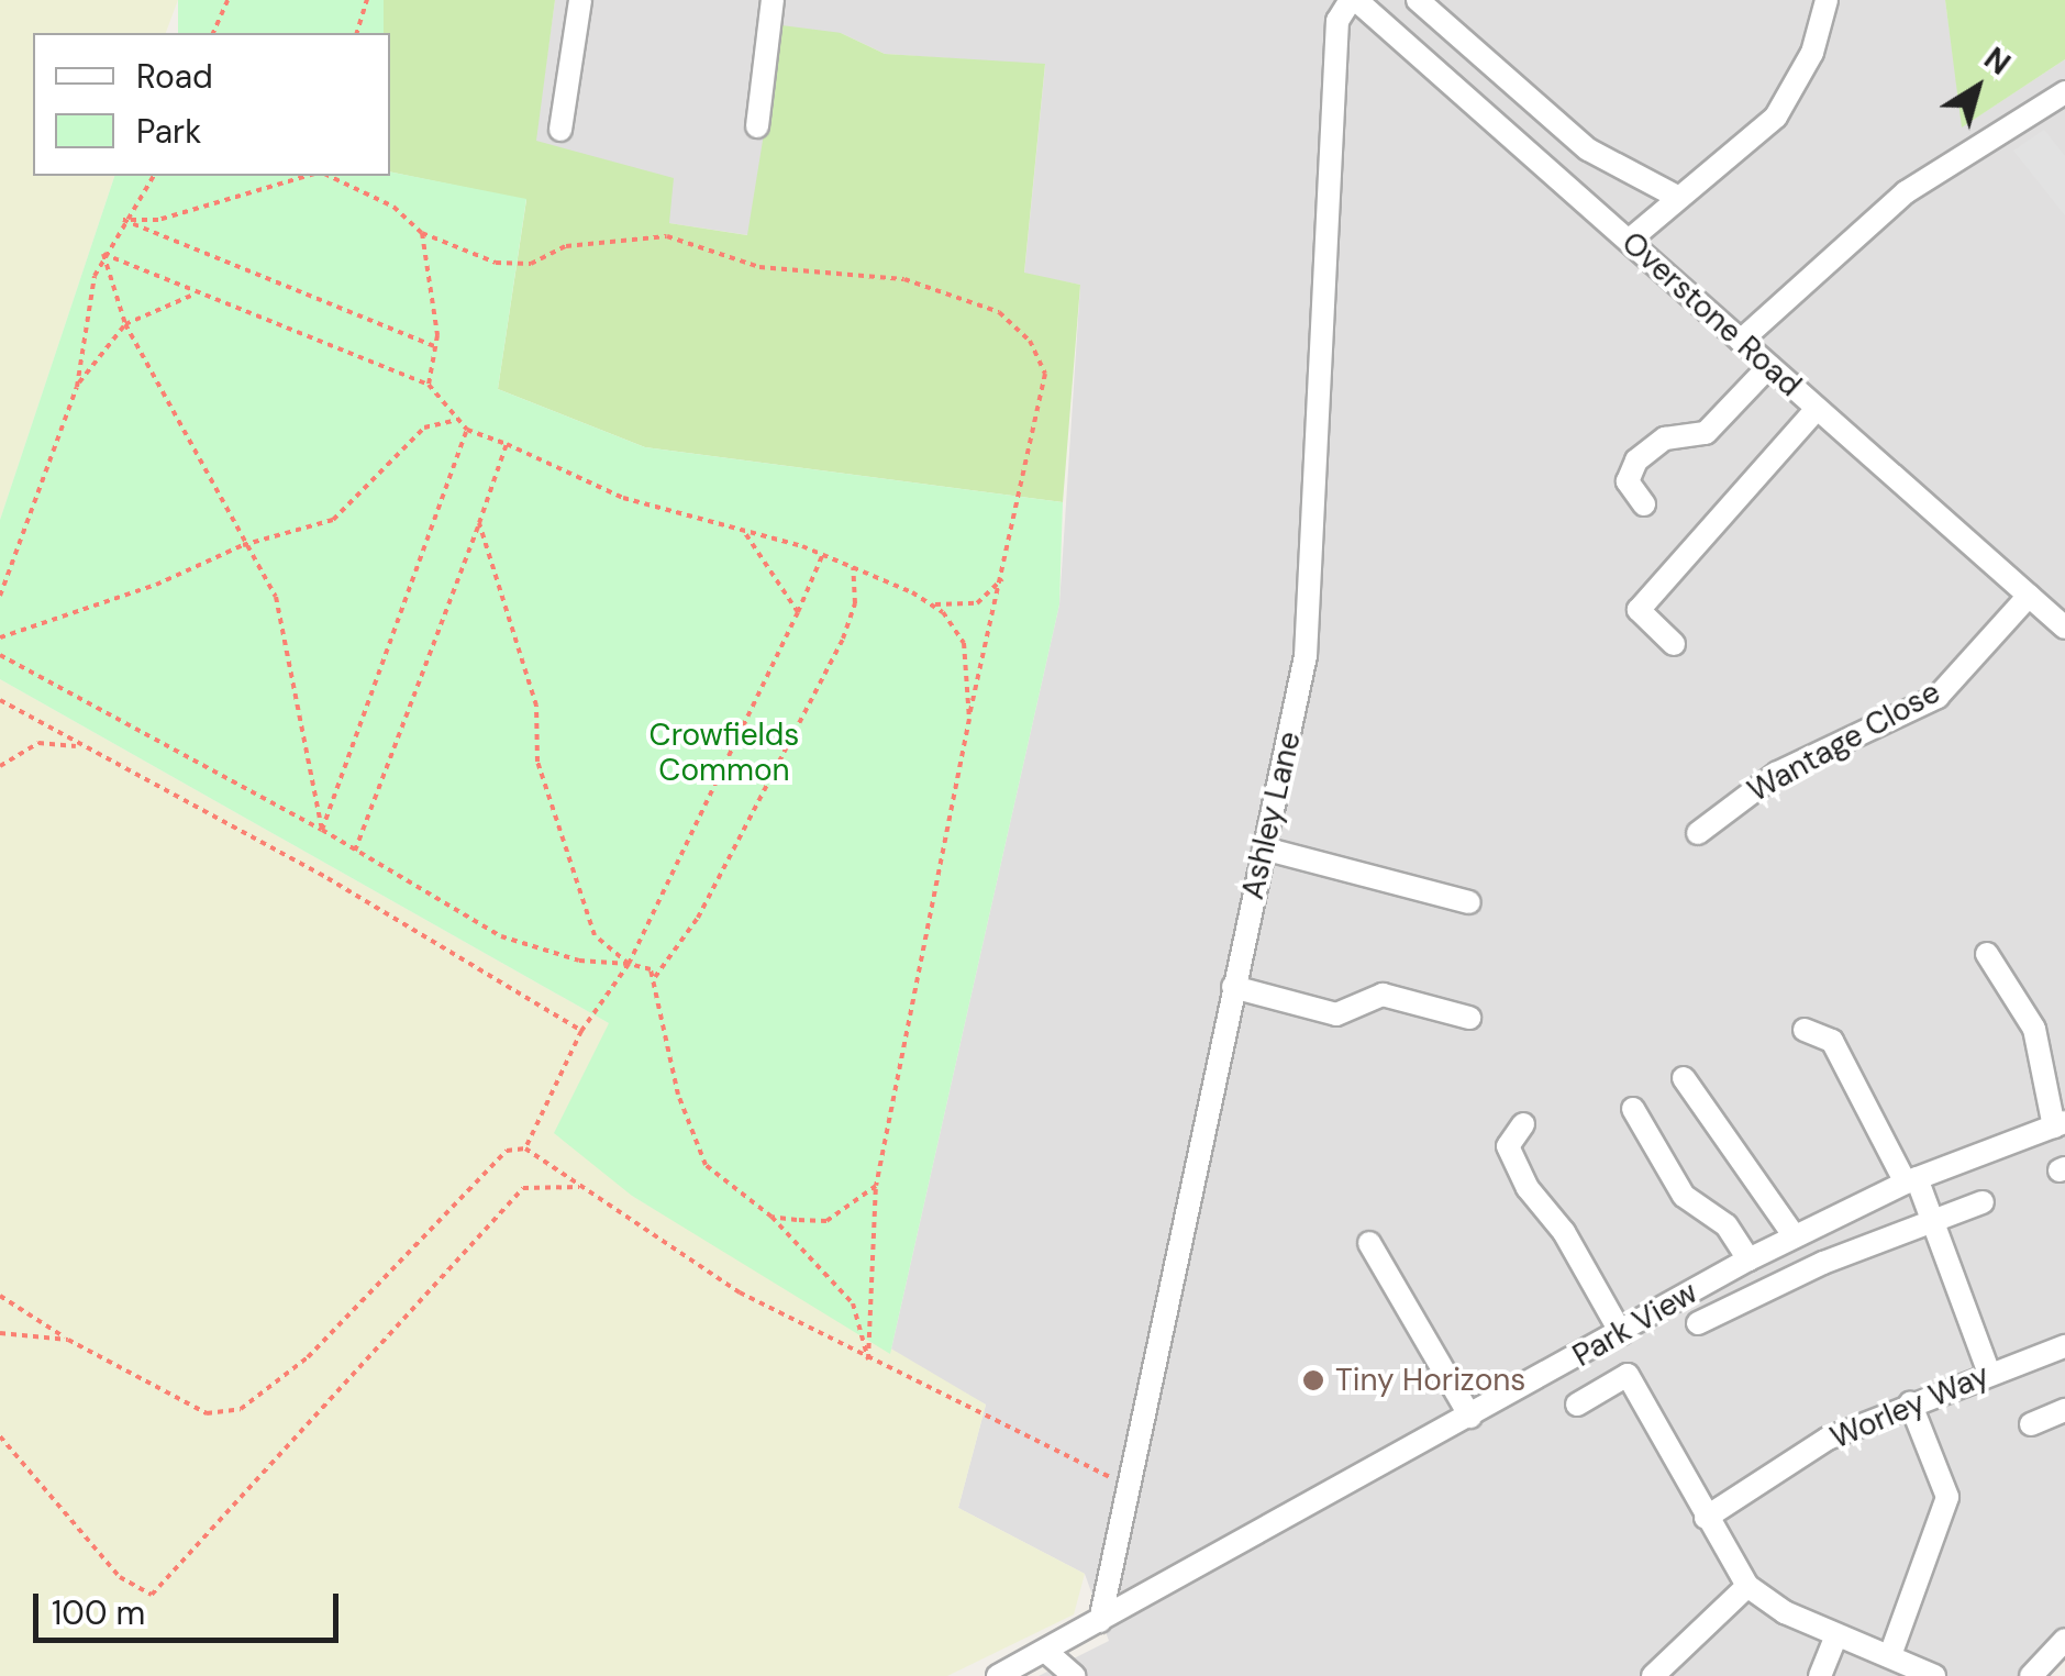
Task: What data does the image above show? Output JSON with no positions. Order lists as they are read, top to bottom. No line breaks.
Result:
{"streets":{"street":["Overstone Road","Wantage Close","Ashley Lane","Park View","Worley Way"]},"crossings":[["Overstone Road","Wantage Close"],["Overstone Road","Ashley Lane"],["Ashley Lane","Park View"]],"parks":["Crowfields Common"],"places":["Tiny Horizons"],"legend":["Road","Park"],"scale_bar":"100 m","north":"top right"}
